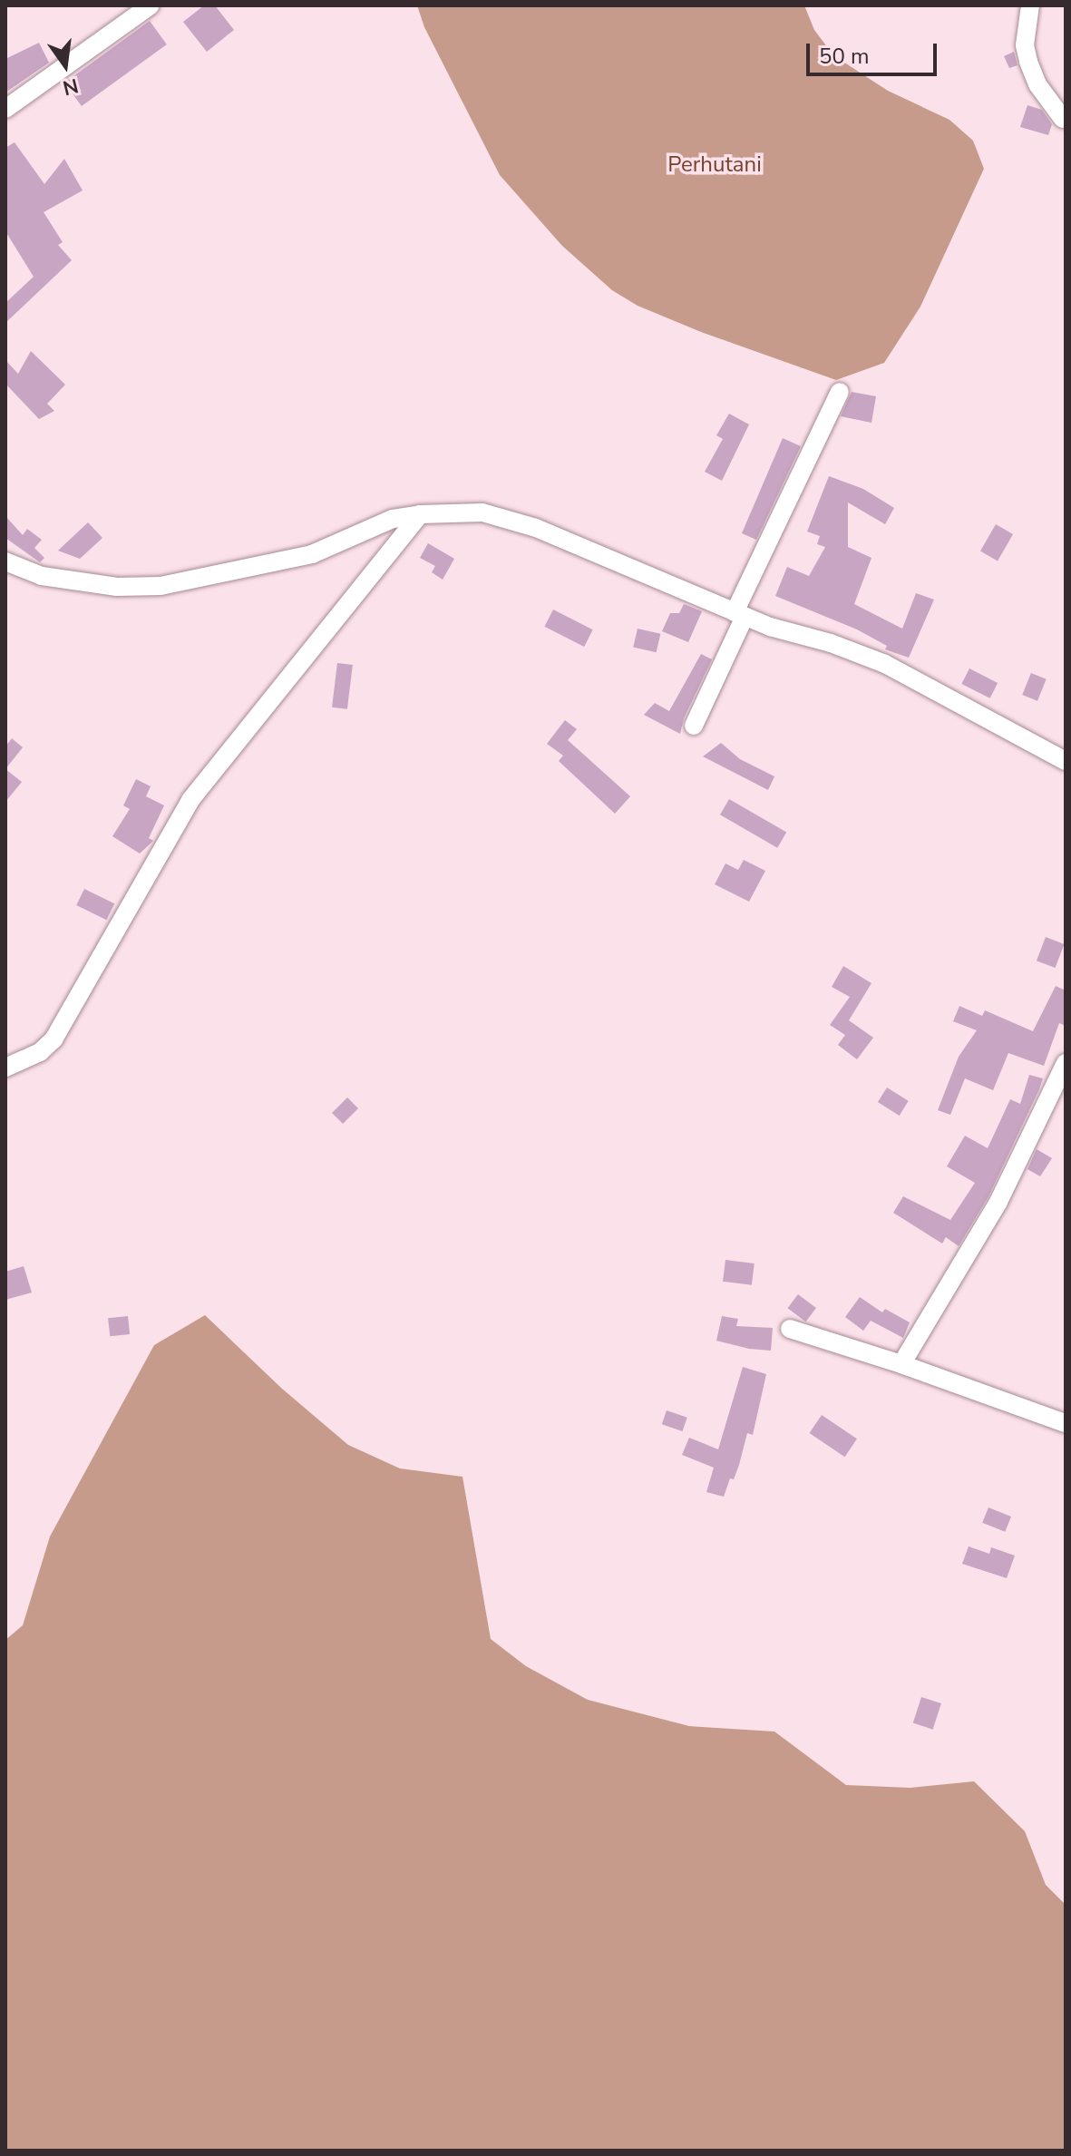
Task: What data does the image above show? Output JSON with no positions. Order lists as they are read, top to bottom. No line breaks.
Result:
{"parks":["Perhutani"],"scale_bar":"50 m","north":"bottom"}
